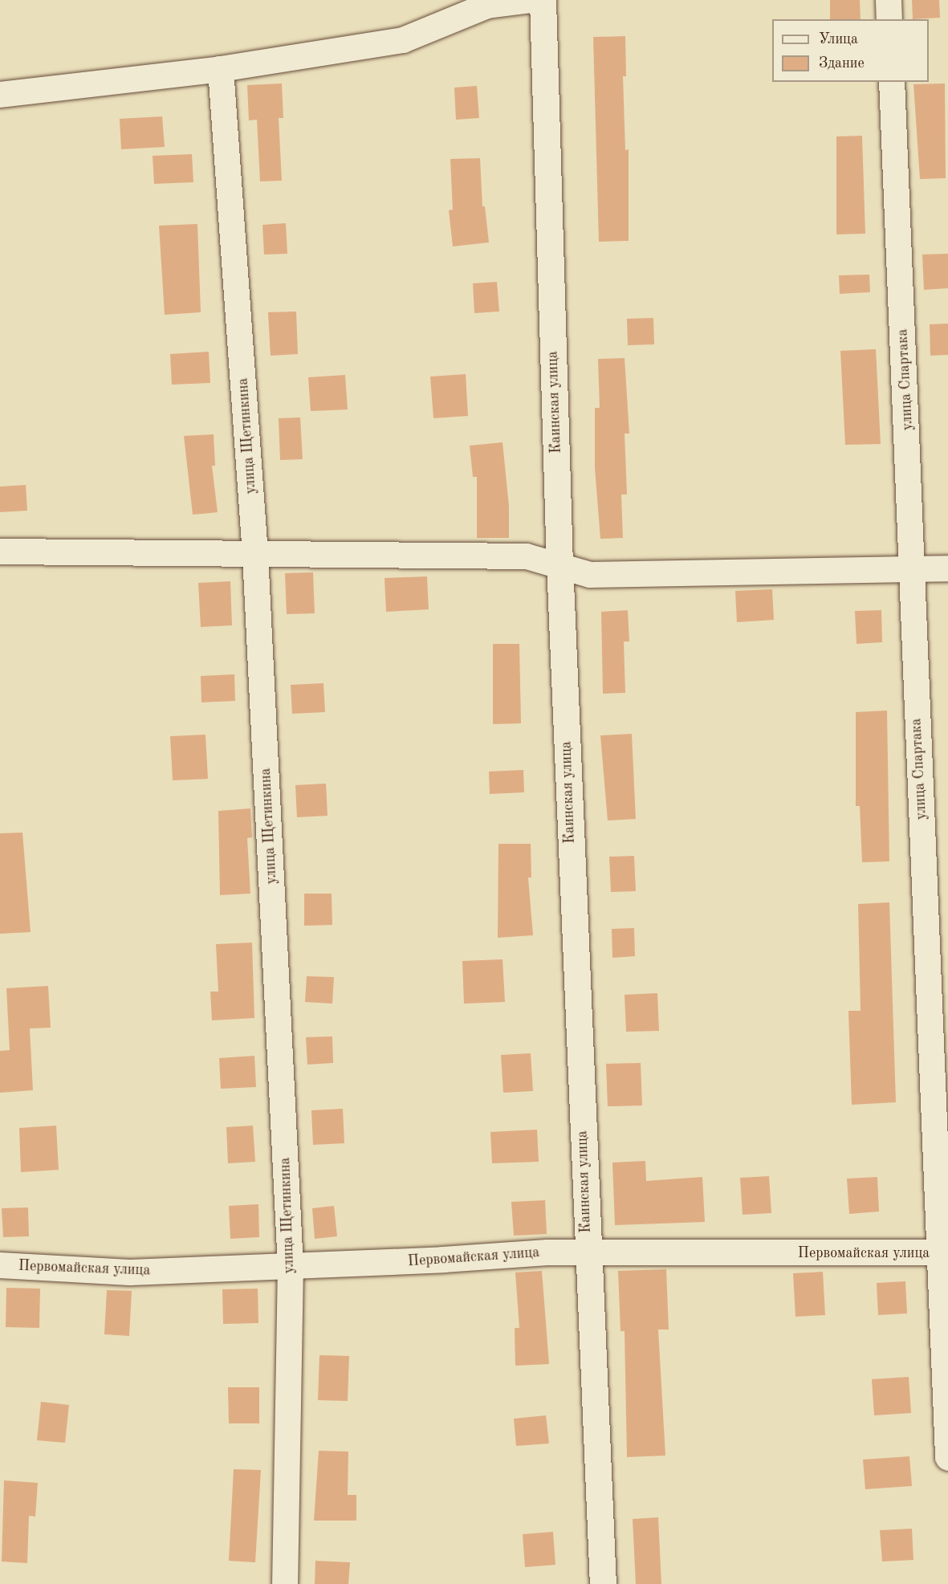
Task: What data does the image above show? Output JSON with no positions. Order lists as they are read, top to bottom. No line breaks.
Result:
{"streets":{"main road":["Каинская улица"],"street":["улица Спартака","улица Щетинкина","Первомайская улица"]},"crossings":[["улица Спартака","Первомайская улица"],["Каинская улица","Первомайская улица"],["улица Щетинкина","Первомайская улица"]],"legend":["Улица","Здание"]}
